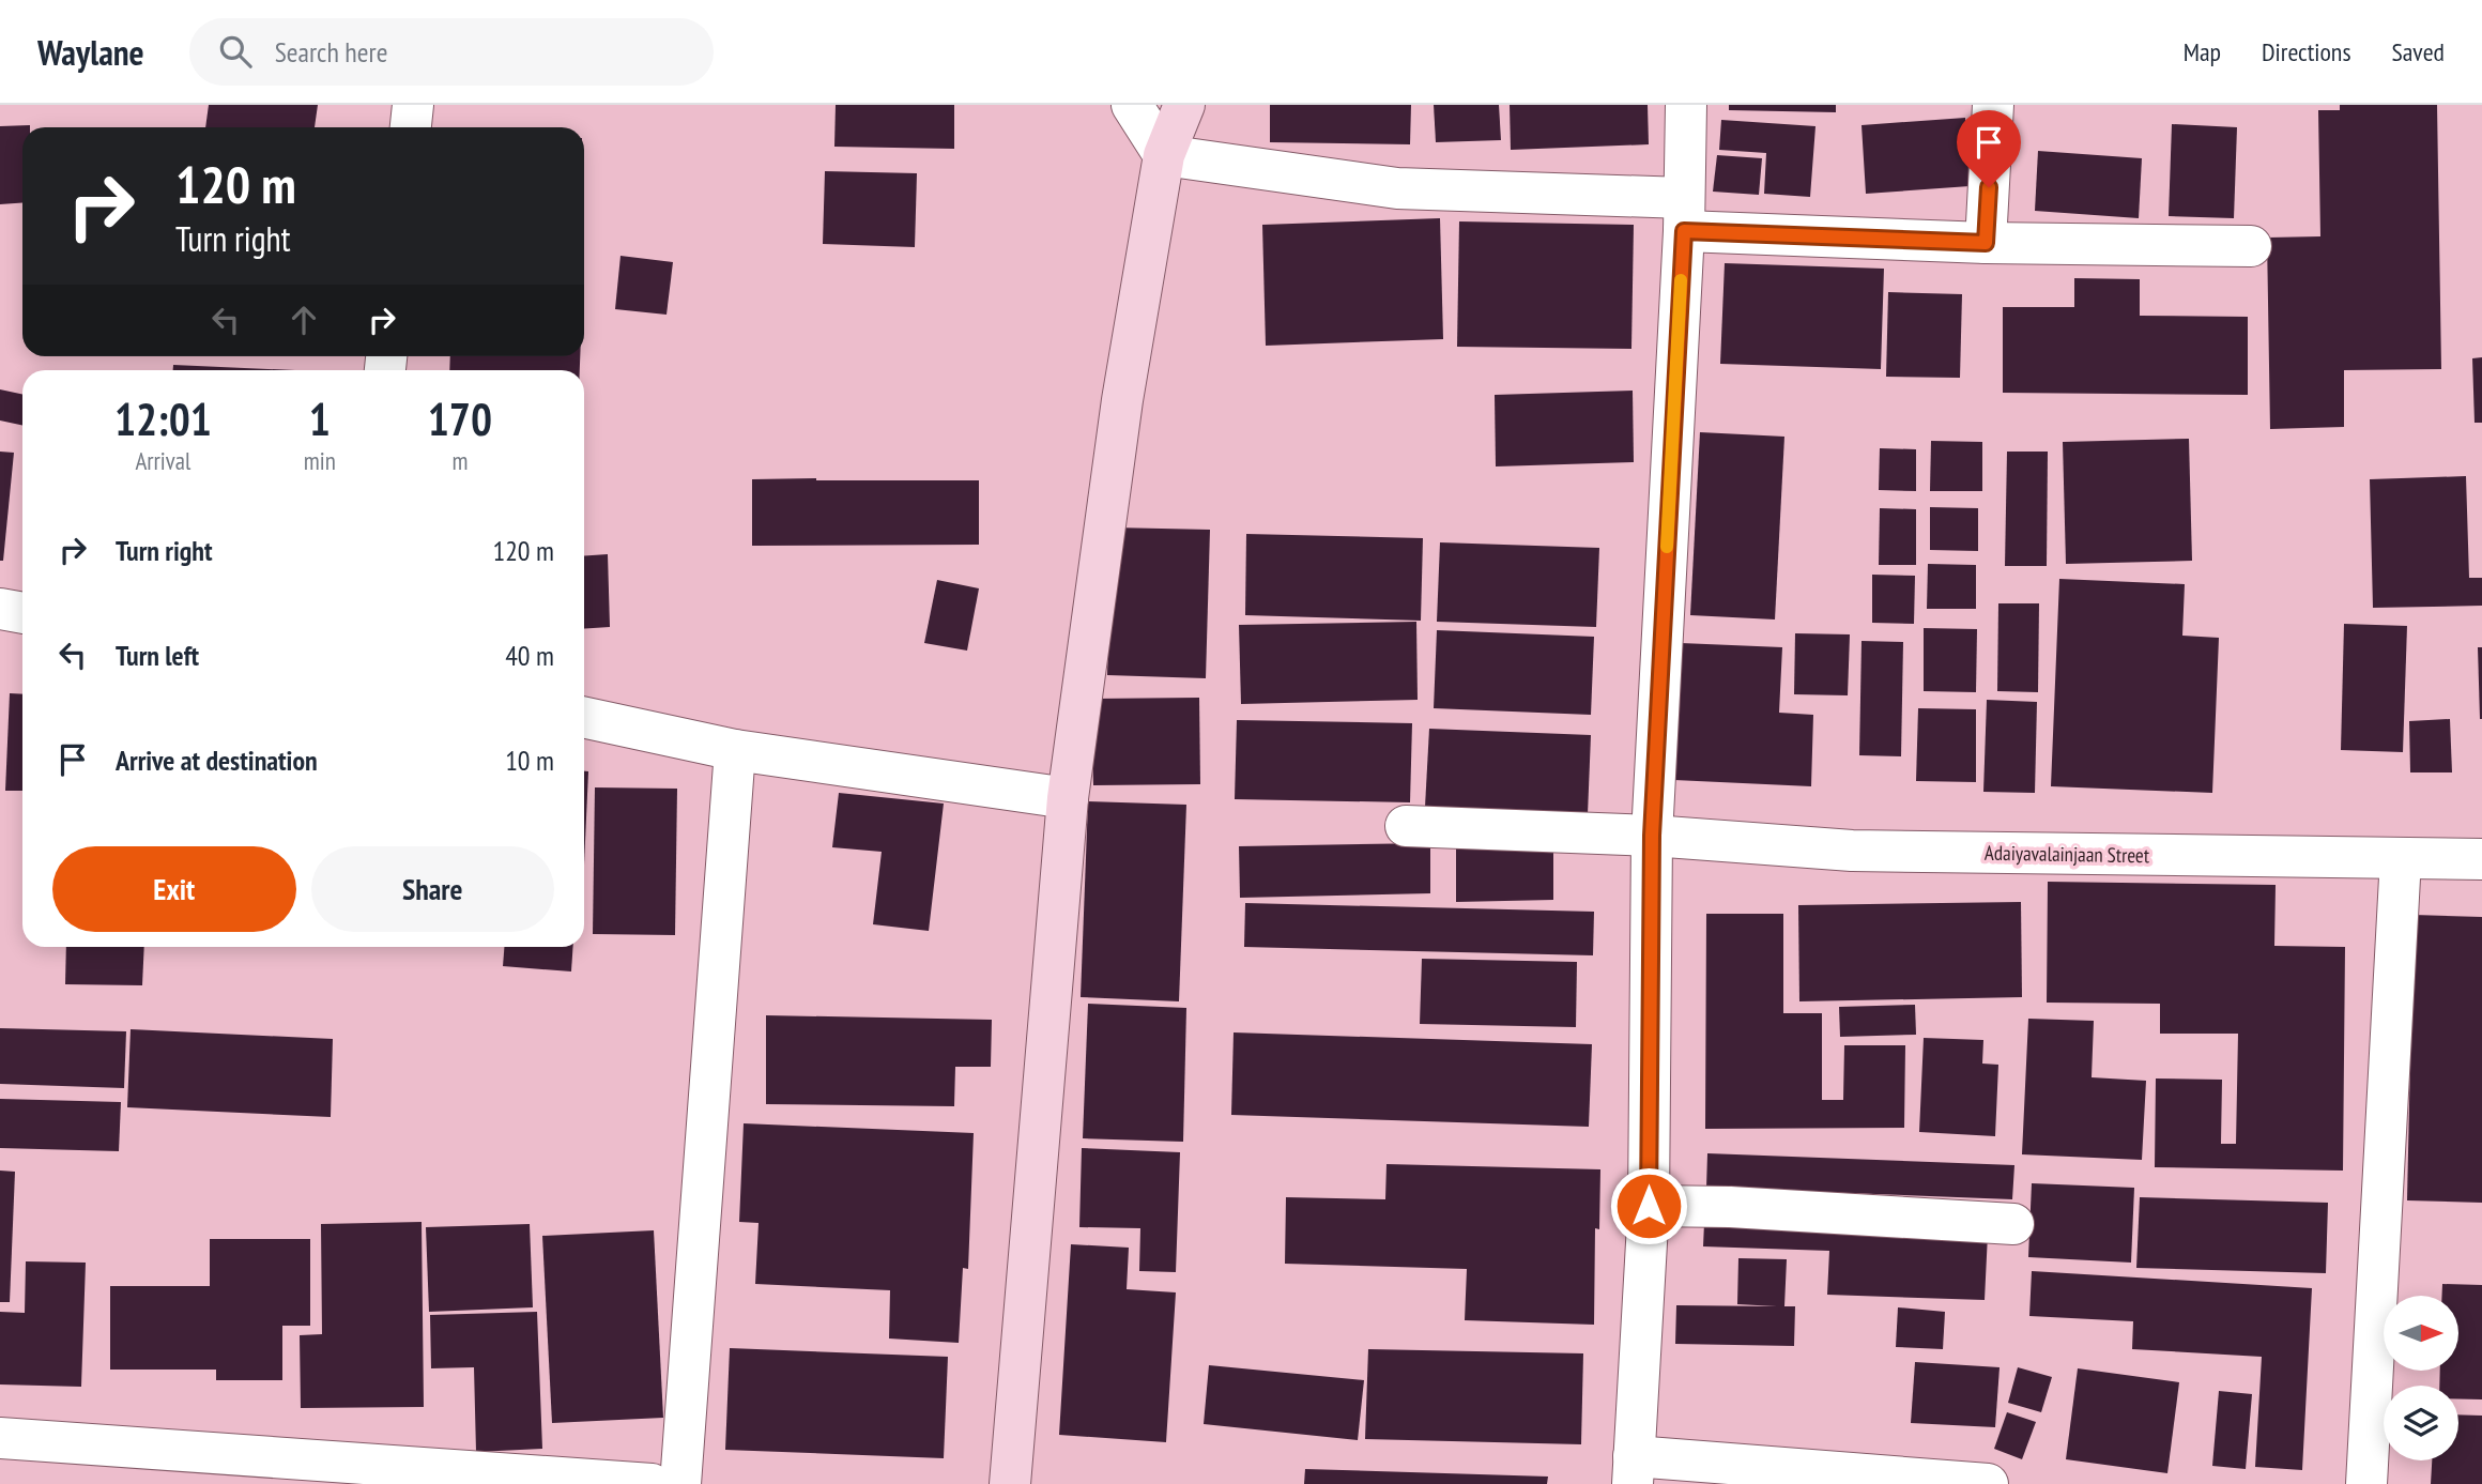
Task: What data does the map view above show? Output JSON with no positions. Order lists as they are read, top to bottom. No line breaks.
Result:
{"streets":{"street":["Adaiyavalainjaan Street"]},"north":"right","page":{"header":"Waylane","search":"Search here","nav":["Map","Directions","Saved"],"turn":["120 m","Turn right"],"eta":["12:01","Arrival","1","min","170","m"],"list":[{"name":"Turn right","value":"120 m"},{"name":"Turn left","value":"40 m"},{"name":"Arrive at destination","value":"10 m"}],"buttons":["Exit","Share"]}}
